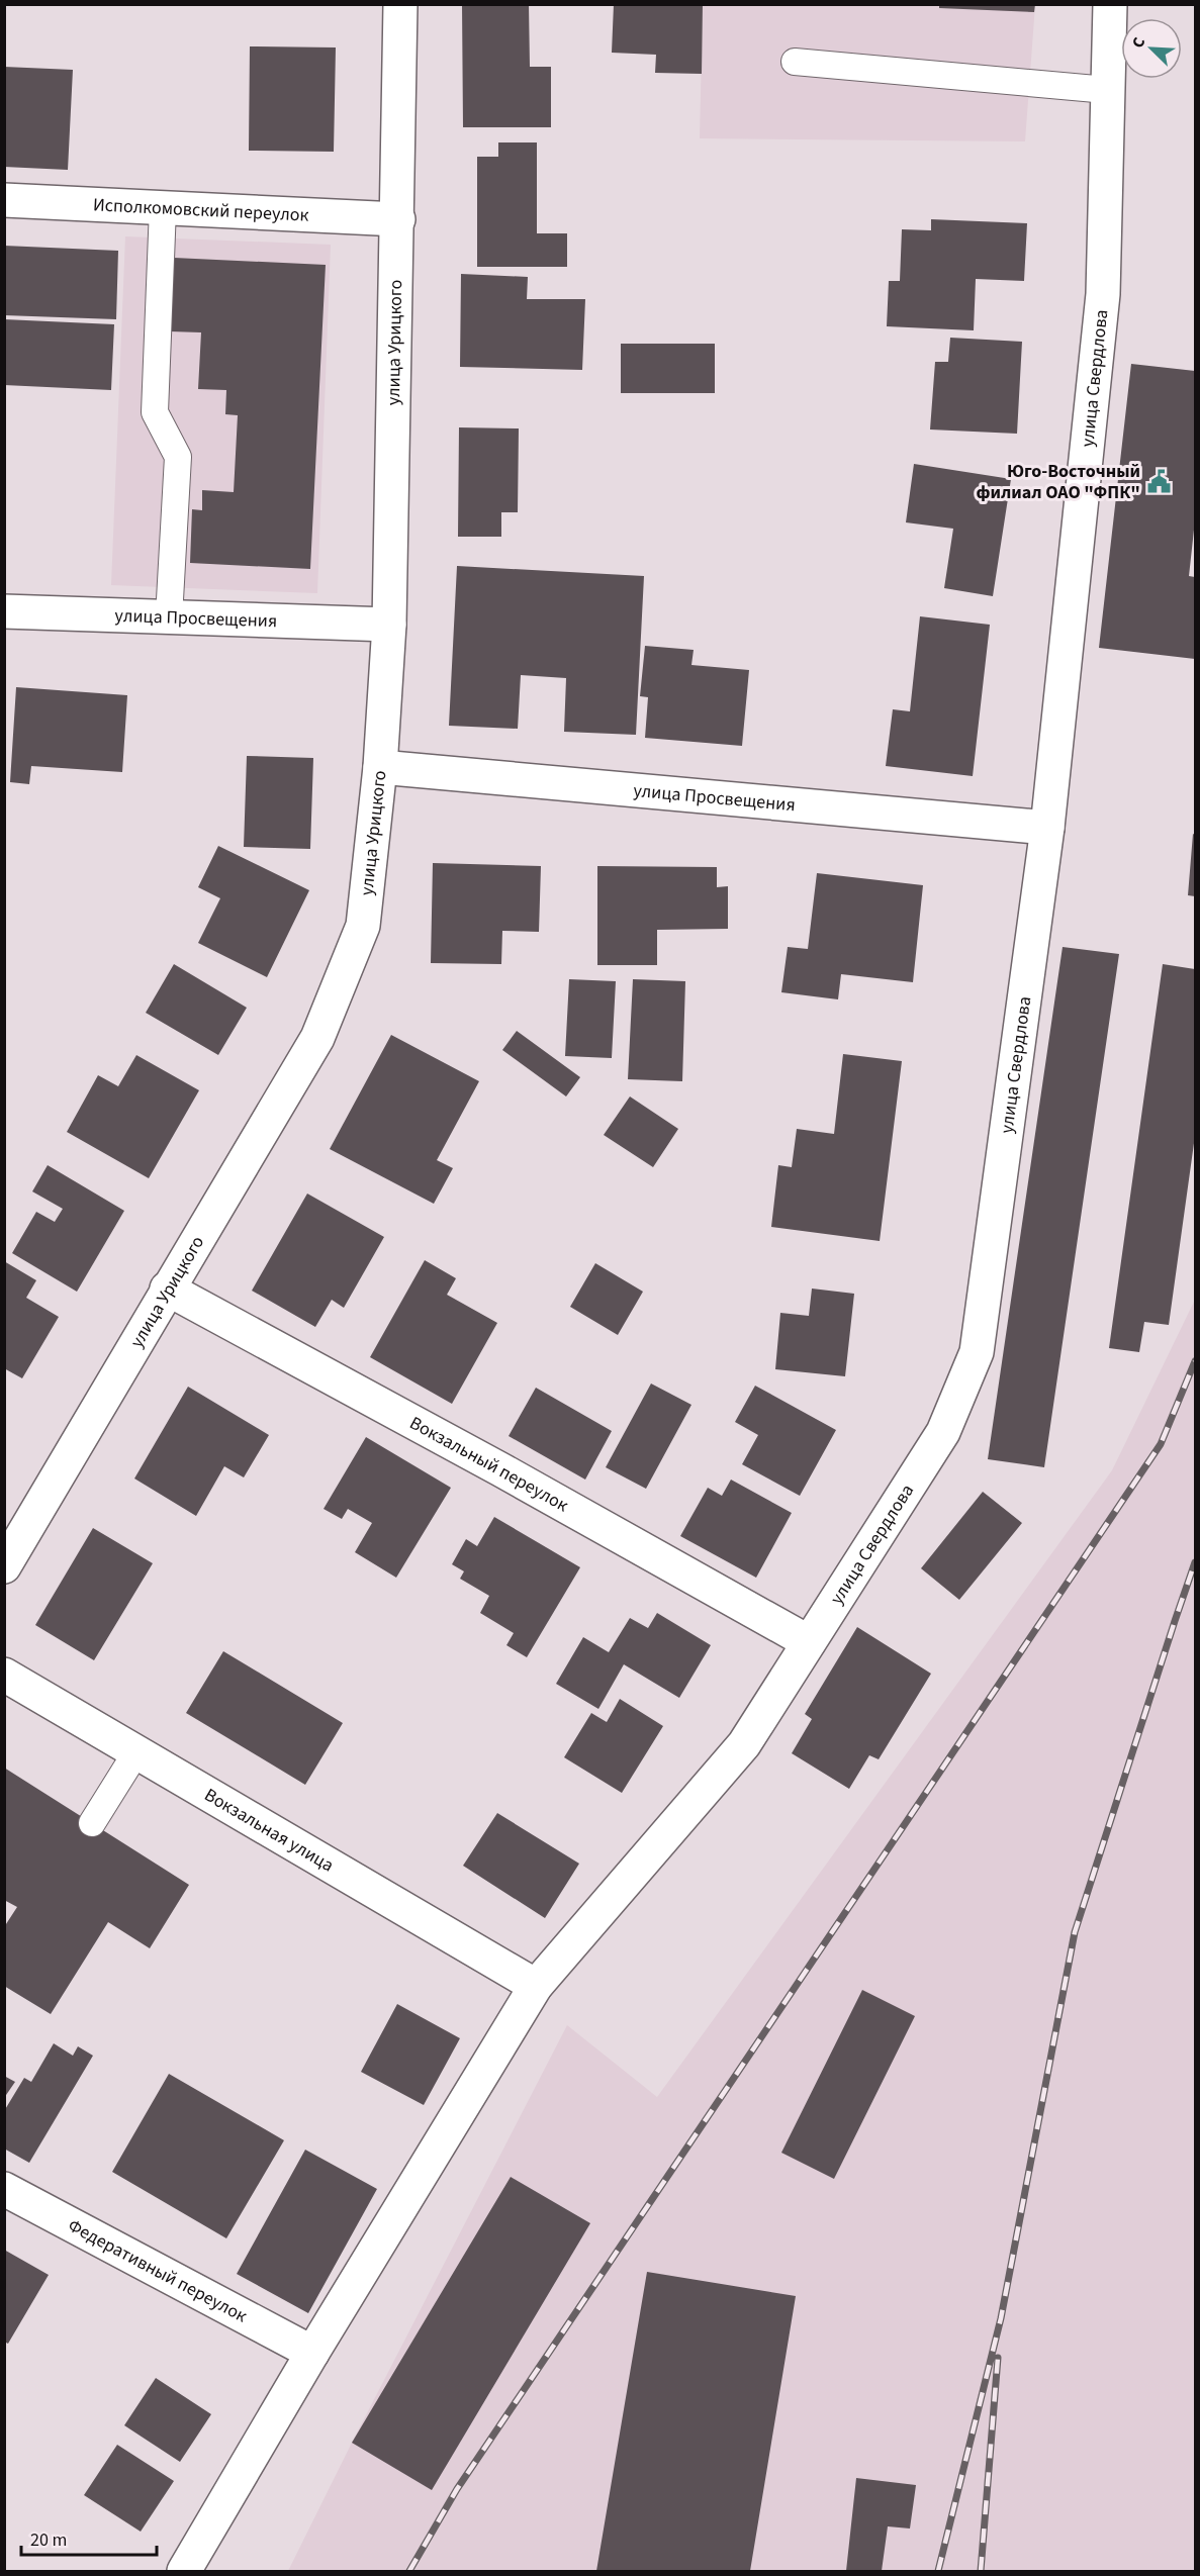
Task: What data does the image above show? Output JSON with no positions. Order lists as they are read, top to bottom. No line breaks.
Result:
{"streets":{"street":["Исполкомовский переулок","улица Урицкого","улица Свердлова","улица Просвещения","Вокзальный переулок","Вокзальная улица","Федеративный переулок"]},"crossings":[["Исполкомовский переулок","улица Урицкого"],["улица Урицкого","улица Просвещения"],["улица Урицкого","Вокзальный переулок"],["улица Свердлова","улица Просвещения"],["улица Свердлова","Вокзальный переулок"],["улица Свердлова","Вокзальная улица"],["улица Свердлова","Федеративный переулок"]],"places":{"public building":["Юго-Восточный филиал ОАО \"ФПК\""]},"scale_bar":"20 m","north":"top left"}
